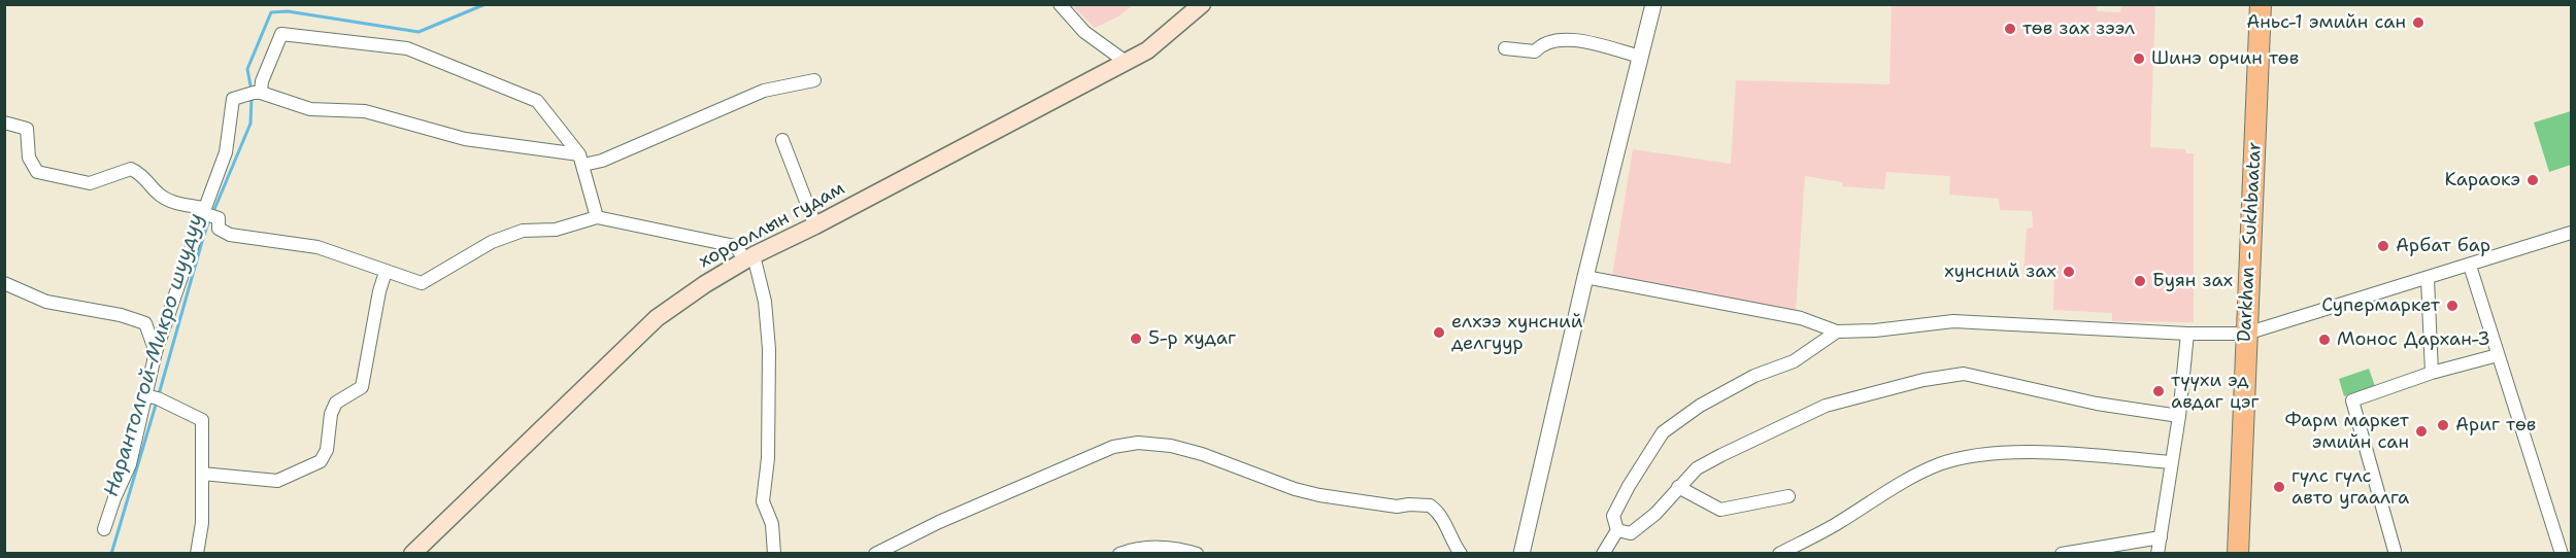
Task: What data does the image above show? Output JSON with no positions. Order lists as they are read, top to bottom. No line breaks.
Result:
{"streets":{"highway":["Darkhan - Sukhbaatar"],"main road":["хорооллын гудам"]},"water":["Нарантолгой-Микро шуудуу"],"places":["Аньс-1 эмийн сан","төв зах зээл","Шинэ орчин төв","Караокэ","Арбат бар","хунсний зах","Буян зах","Супермаркет","елхээ хунсний делгуур","5-р худаг","Монос Дархан-3","түүхи эд авдаг цэг","Ариг төв","Фарм маркет эмийн сан","гүлс гүлс авто угаалга"]}
